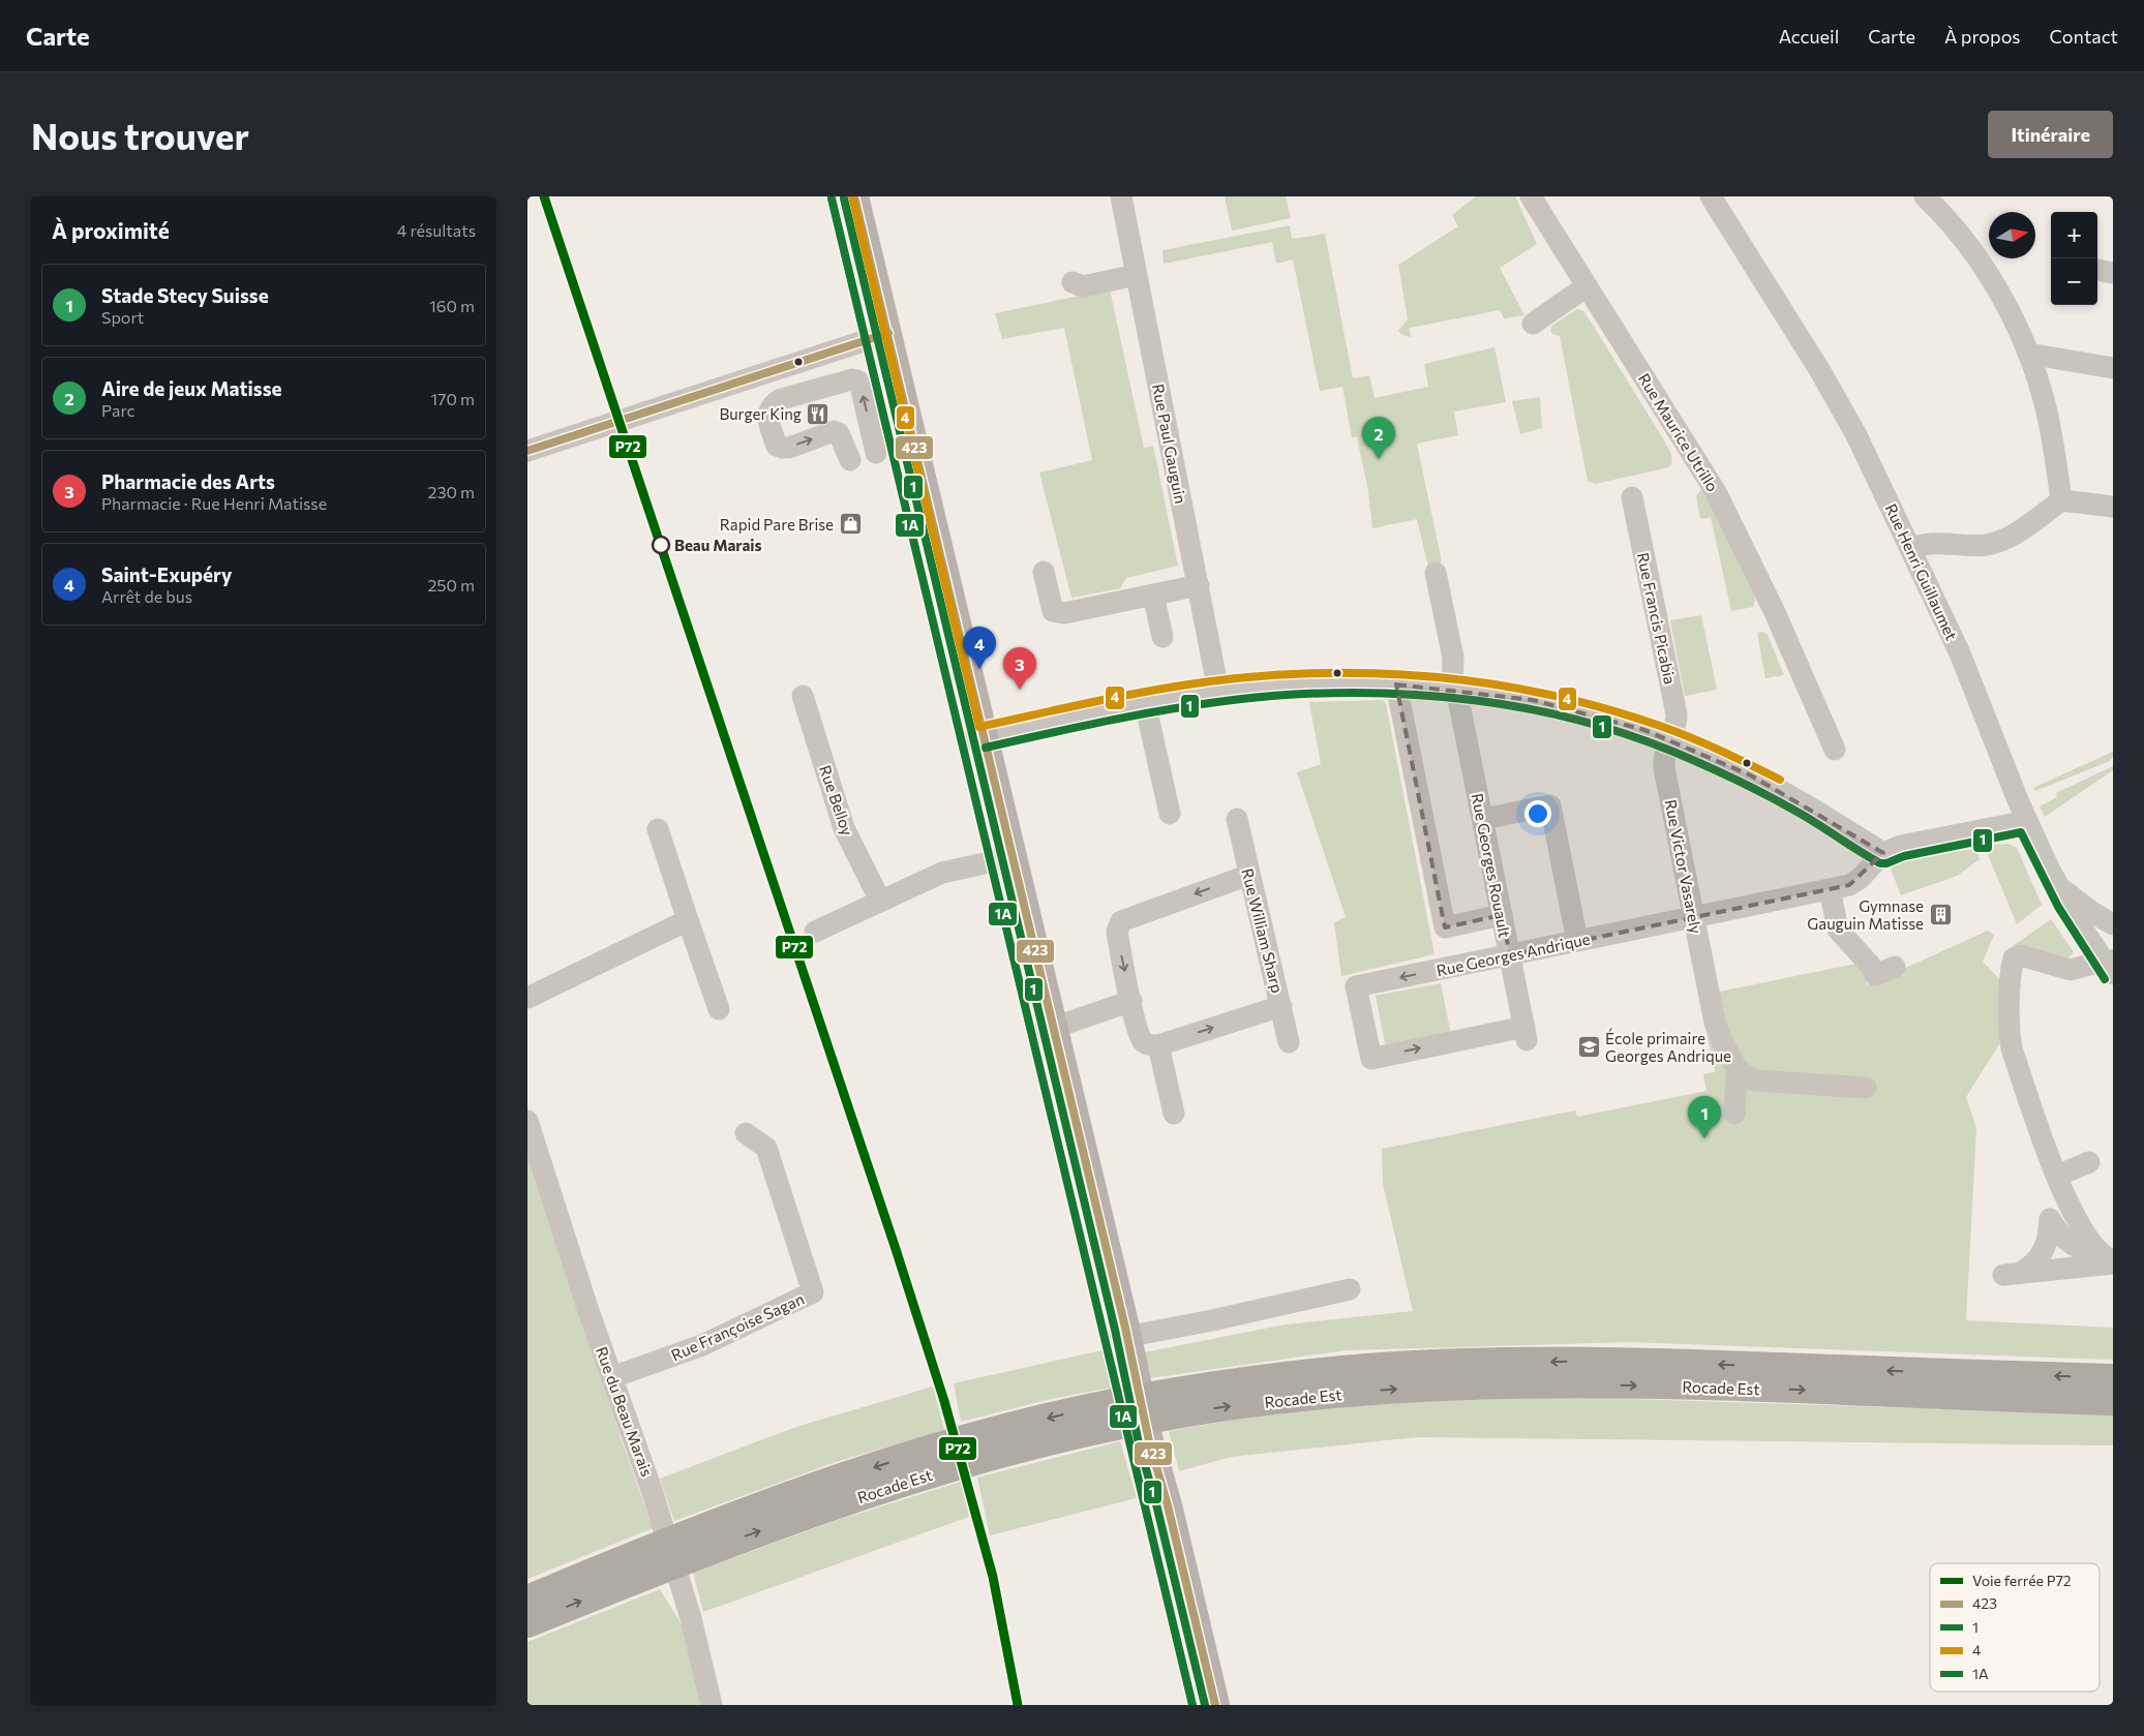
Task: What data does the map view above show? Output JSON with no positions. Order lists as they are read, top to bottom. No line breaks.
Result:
{"streets":{"highway":["Rocade Est"],"street":["Rue Maurice Utrillo","Rue Paul Gauguin","Rue Henri Guillaumet","Rue Francis Picabia","Rue Belloy","Rue Georges Rouault","Rue Victor Vasarely","Rue William Sharp","Rue Georges Andrique","Rue Françoise Sagan","Rue du Beau Marais"]},"crossings":[["Rue Francis Picabia","Rue Victor Vasarely"],["Rue Georges Rouault","Rue Georges Andrique"],["Rue Victor Vasarely","Rue Georges Andrique"],["Rue Françoise Sagan","Rue du Beau Marais"]],"places":{"restaurant":["Burger King"],"shop":["Rapid Pare Brise"],"other":["Beau Marais"],"building":["Gymnase Gauguin Matisse"],"school or university":["École primaire Georges Andrique"]},"lines":["rail line P72","transit line 423","transit line 4","transit line 1","transit line 1A"],"legend":["Voie ferrée P72","423","1","4","1A"],"north":"right","page":{"header":"Carte","nav":["Accueil","Carte","À propos","Contact"],"buttons":"Itinéraire","title":"Nous trouver","heading":["À proximité","4 résultats"],"map_buttons":["+","−"],"list":[{"mark":"1","name":"Stade Stecy Suisse","note":"Sport","value":"160 m"},{"mark":"2","name":"Aire de jeux Matisse","note":"Parc","value":"170 m"},{"mark":"3","name":"Pharmacie des Arts","note":"Pharmacie · Rue Henri Matisse","value":"230 m"},{"mark":"4","name":"Saint-Exupéry","note":"Arrêt de bus","value":"250 m"}],"pins":["2","4","3","1"]}}
